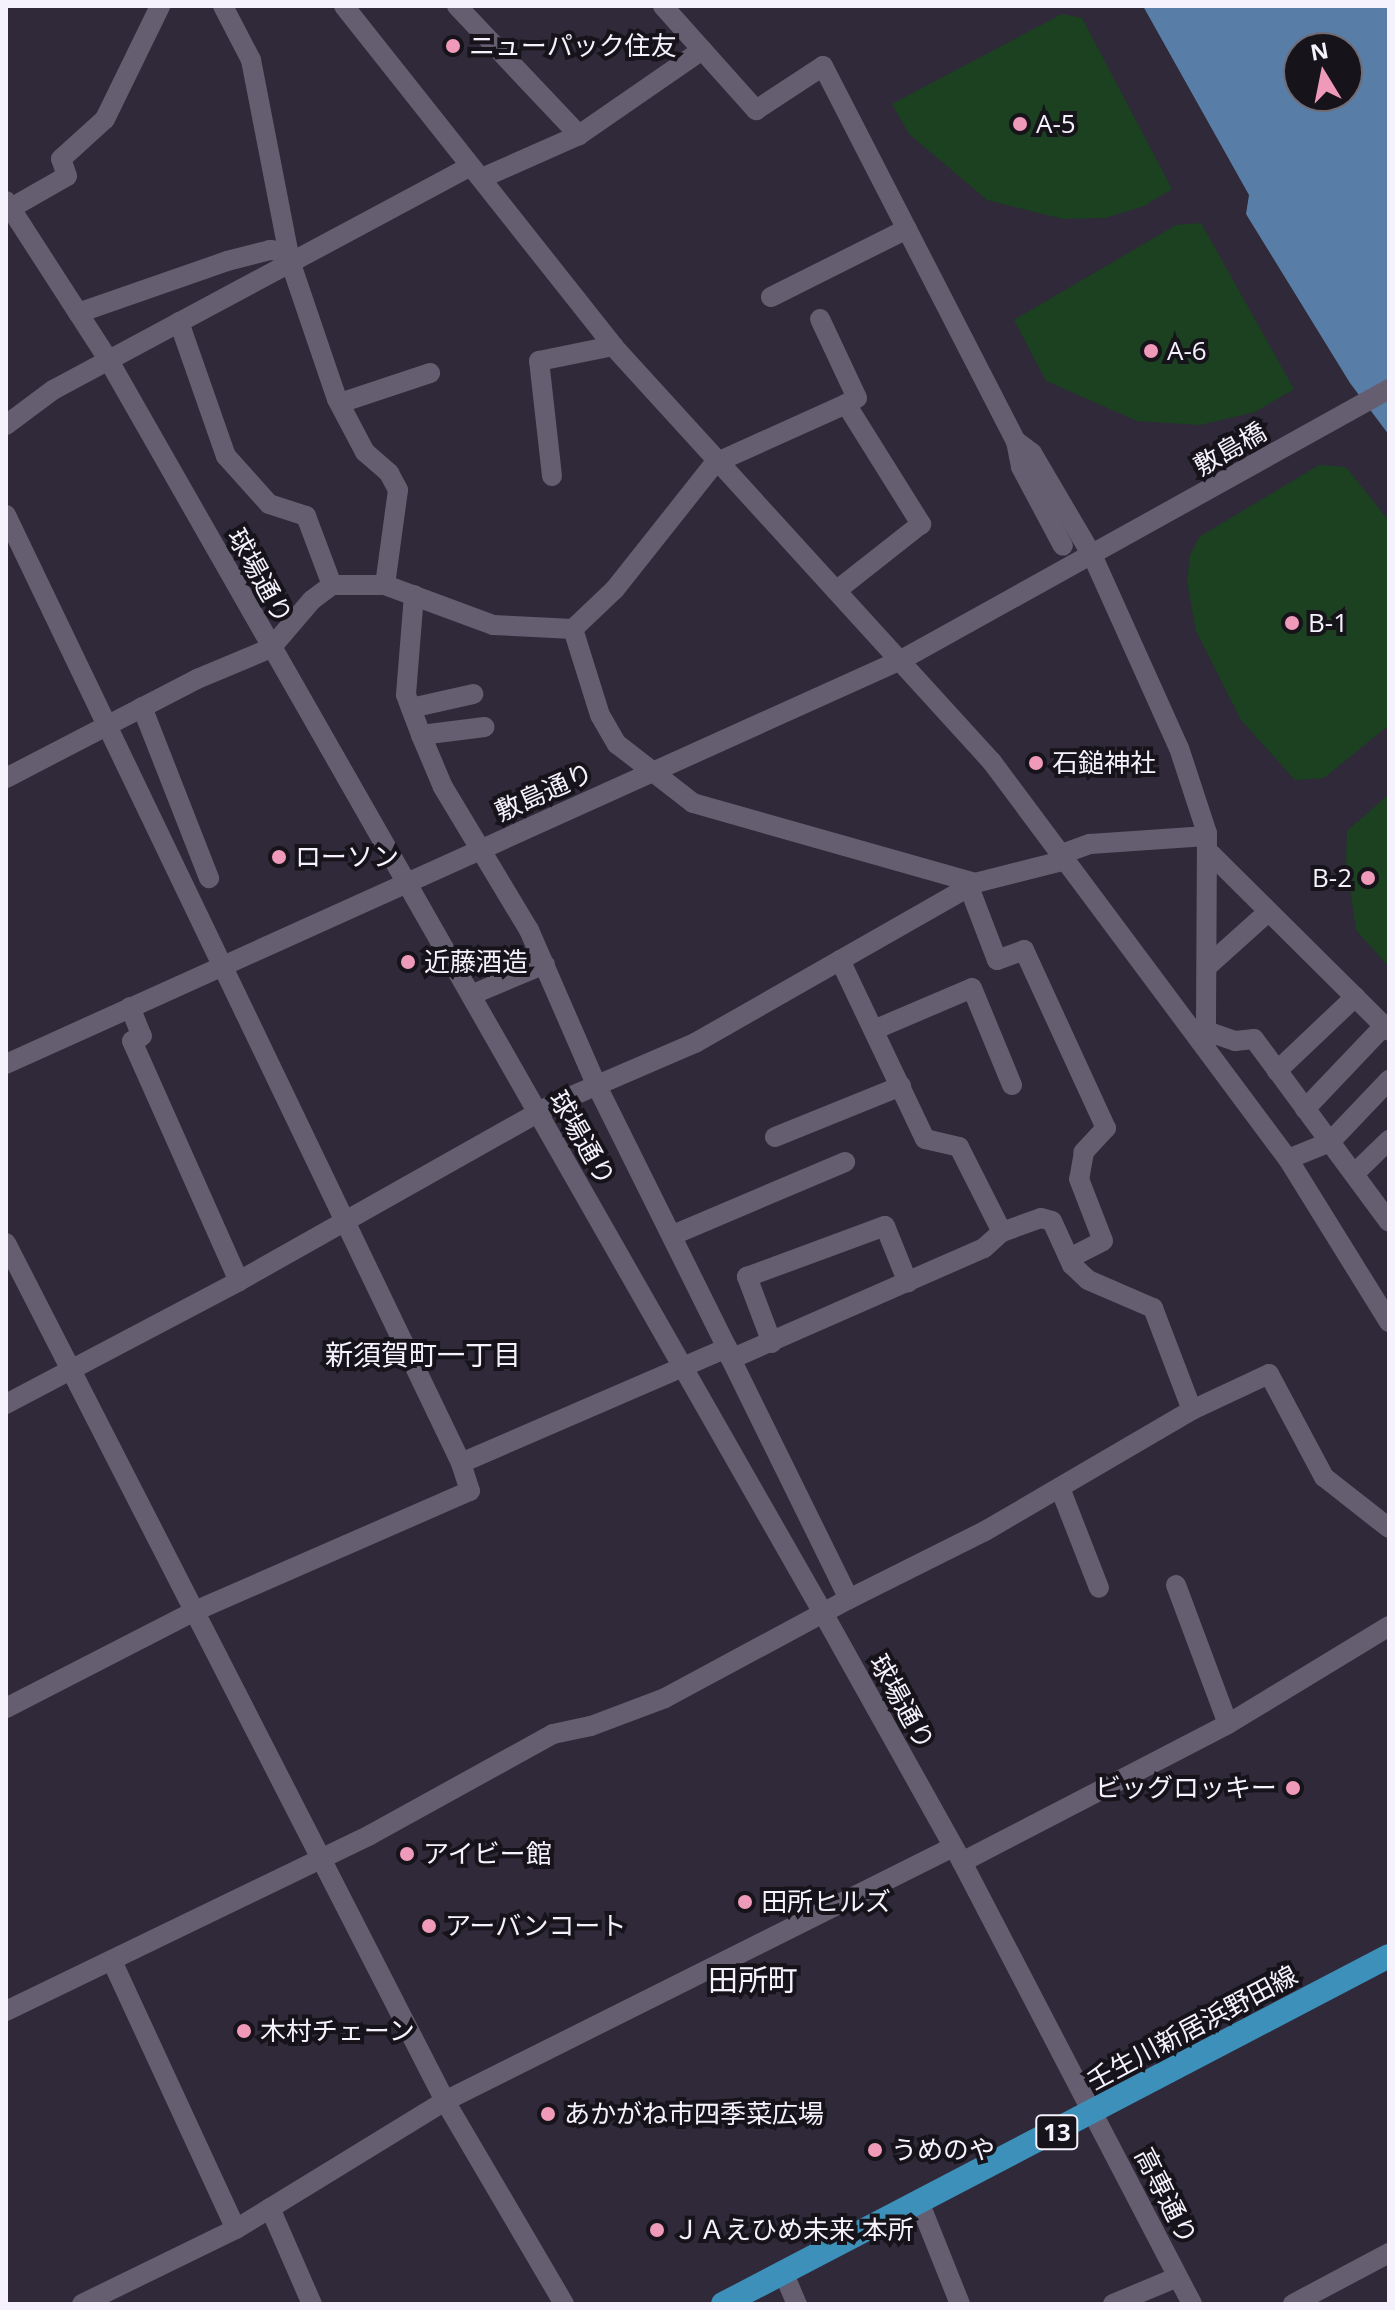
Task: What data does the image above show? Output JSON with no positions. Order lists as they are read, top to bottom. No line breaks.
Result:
{"streets":{"main road":["壬生川新居浜野田線","13"],"street":["敷島橋","球場通り","敷島通り","高専通り"]},"crossings":[["敷島橋","敷島通り"],["球場通り","敷島通り"],["球場通り","壬生川新居浜野田線"],["球場通り","高専通り"],["壬生川新居浜野田線","高専通り"]],"districts":["新須賀町一丁目","田所町"],"places":["ニューパック住友","A-5","A-6","B-1","石鎚神社","ローソン","B-2","近藤酒造","ビッグロッキー","アイビー館","田所ヒルズ","アーバンコート","木村チェーン","あかがね市四季菜広場","うめのや","ＪＡえひめ未来 本所"],"north":"top"}
